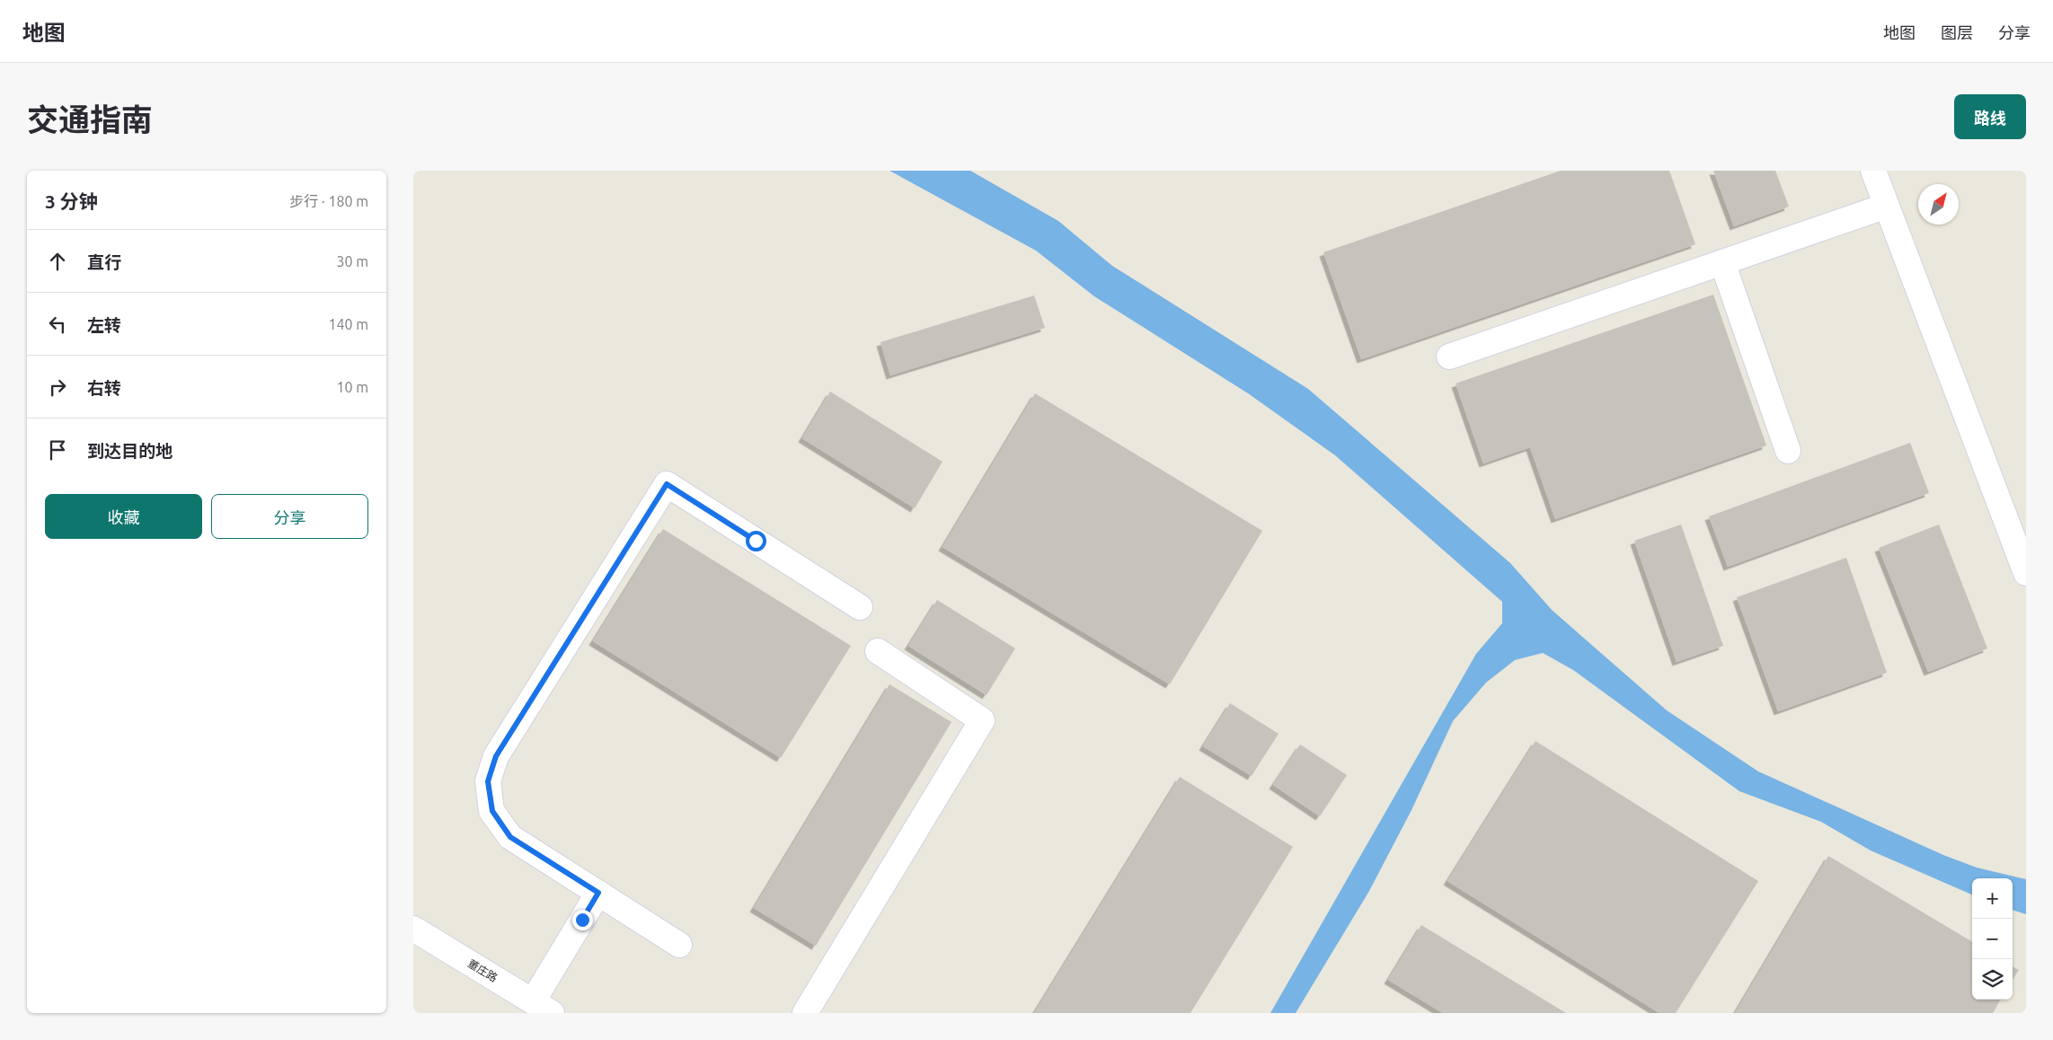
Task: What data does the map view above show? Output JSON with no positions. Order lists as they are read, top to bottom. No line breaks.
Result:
{"streets":{"street":["董庄路"]},"north":"top right","page":{"header":"地图","nav":["地图","图层","分享"],"title":"交通指南","buttons":["路线",["收藏","分享"]],"heading":["3 分钟","步行 · 180 m"],"list":[["直行","30 m"],["左转","140 m"],["右转","10 m"],"到达目的地"],"map_buttons":["+","−"]}}
